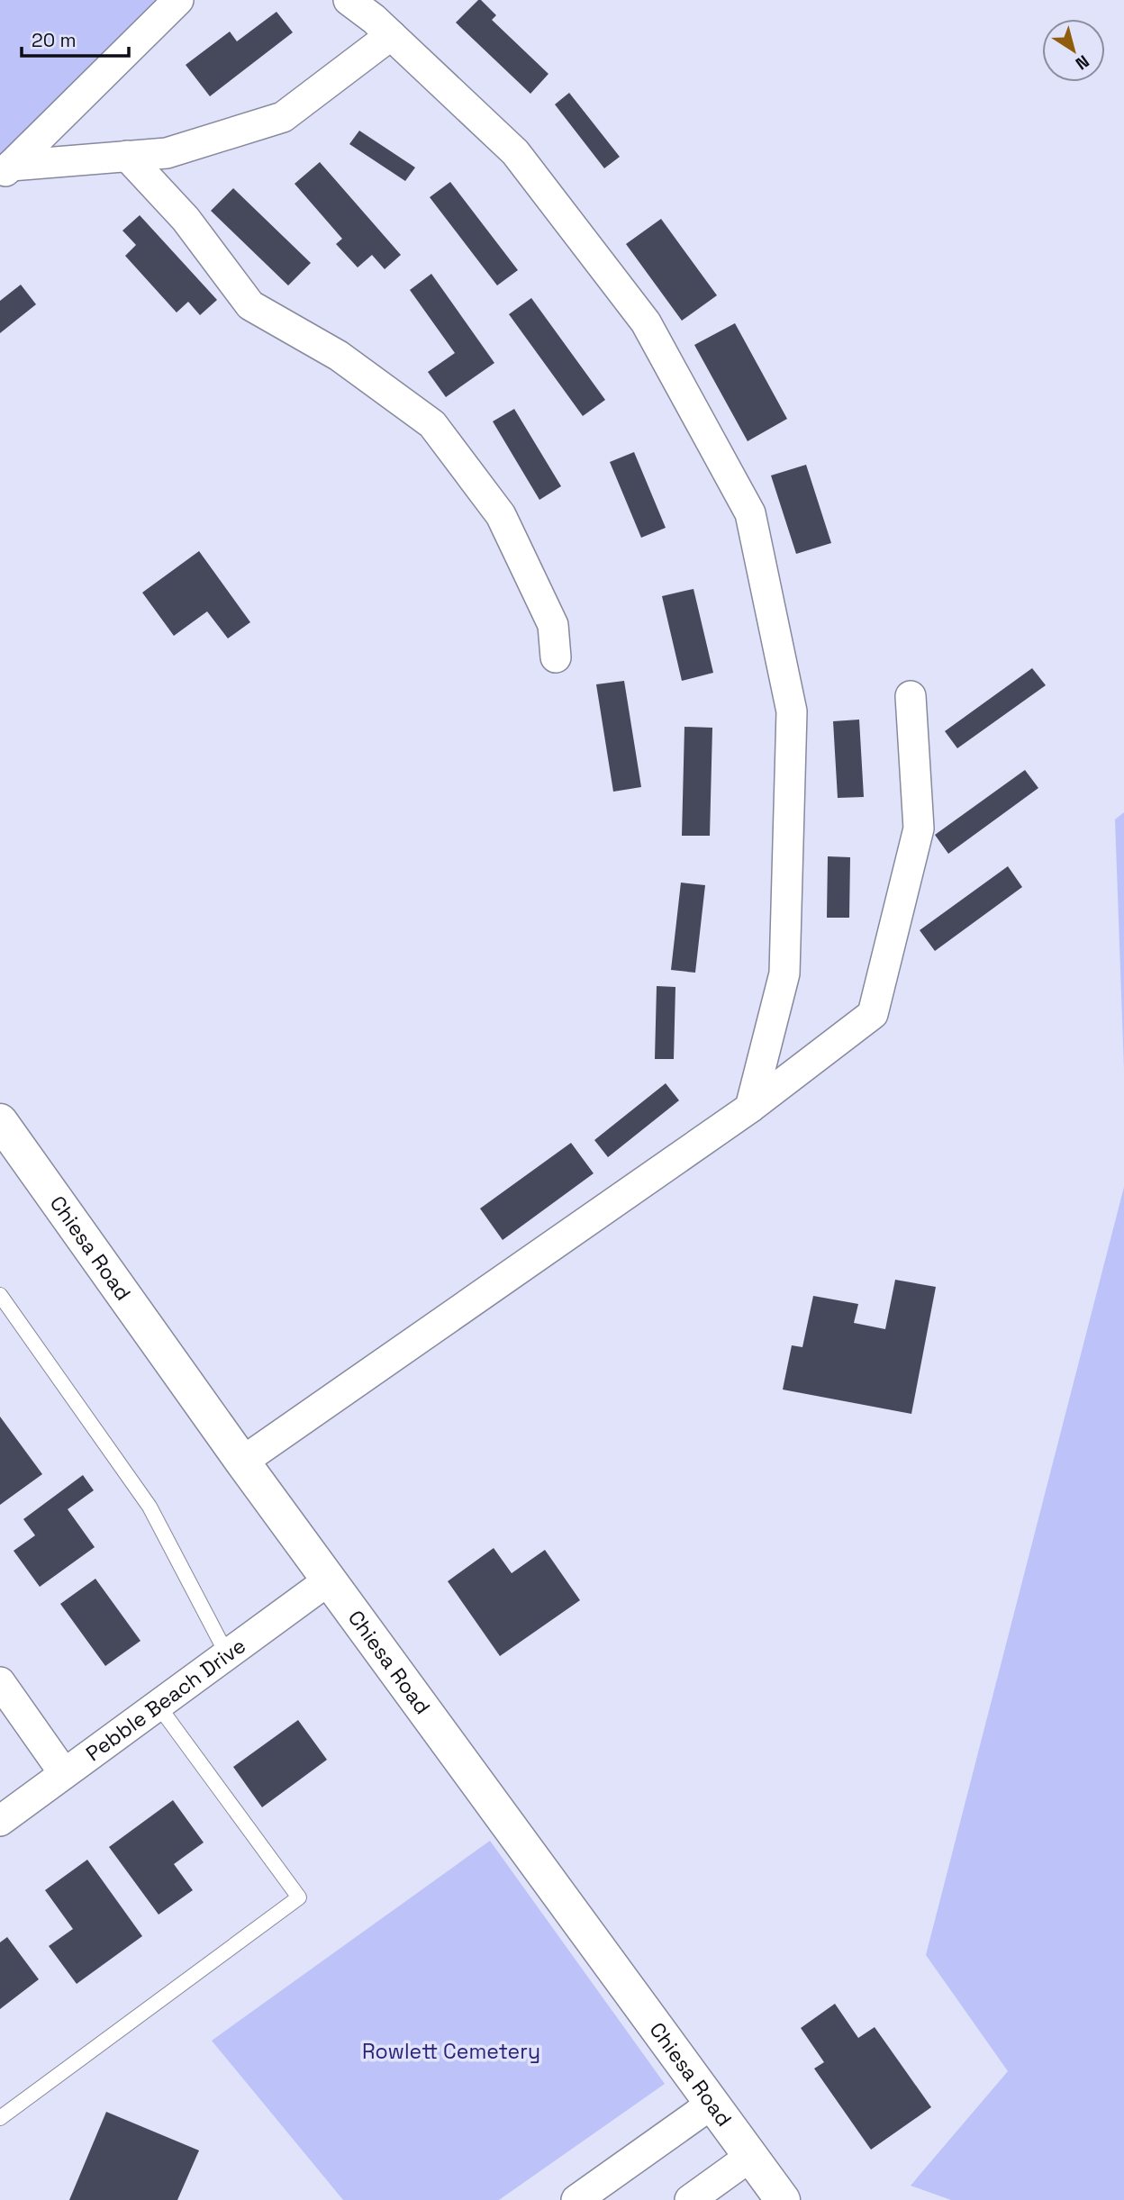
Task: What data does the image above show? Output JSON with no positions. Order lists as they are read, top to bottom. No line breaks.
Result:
{"streets":{"main road":["Chiesa Road"],"street":["Pebble Beach Drive"]},"crossings":[["Chiesa Road","Pebble Beach Drive"]],"parks":["Rowlett Cemetery"],"scale_bar":"20 m","north":"bottom right"}
